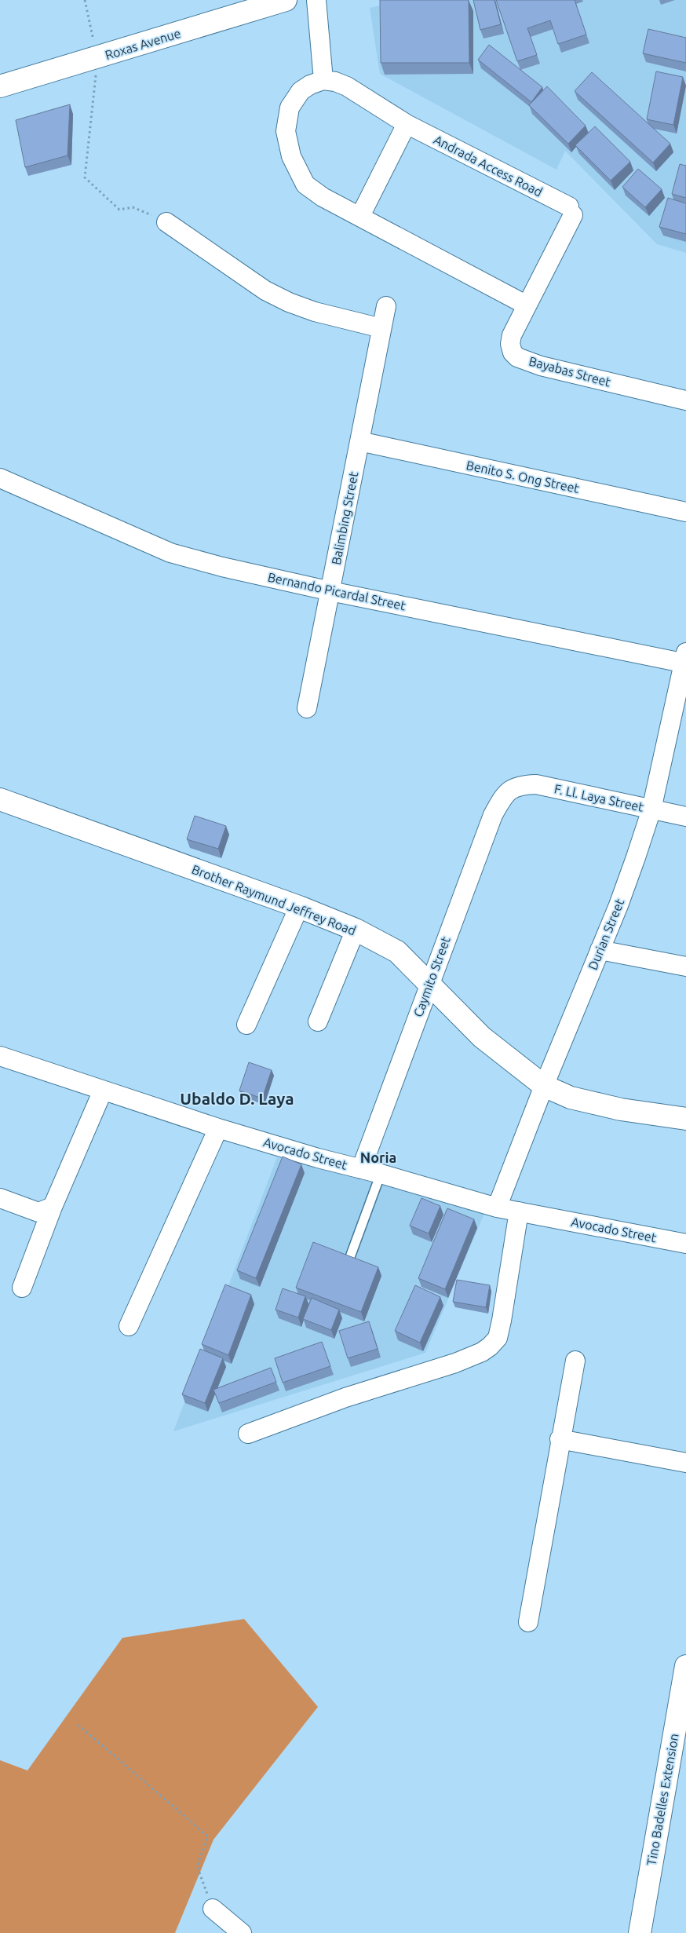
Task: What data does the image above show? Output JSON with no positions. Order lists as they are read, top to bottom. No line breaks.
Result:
{"streets":{"main road":["Roxas Avenue","Brother Raymund Jeffrey Road","Tino Badelles Extension"],"street":["Andrada Access Road","Bayabas Street","Benito S. Ong Street","Balimbing Street","Bernando Picardal Street","F. Ll. Laya Street","Durian Street","Caymito Street","Avocado Street"]},"crossings":[["Andrada Access Road","Bayabas Street"],["Benito S. Ong Street","Balimbing Street"],["Balimbing Street","Bernando Picardal Street"],["Bernando Picardal Street","Durian Street"],["F. Ll. Laya Street","Durian Street"],["F. Ll. Laya Street","Caymito Street"],["Brother Raymund Jeffrey Road","Durian Street"],["Brother Raymund Jeffrey Road","Caymito Street"],["Durian Street","Avocado Street"],["Caymito Street","Avocado Street"]],"districts":["Ubaldo D. Laya","Noria"]}
